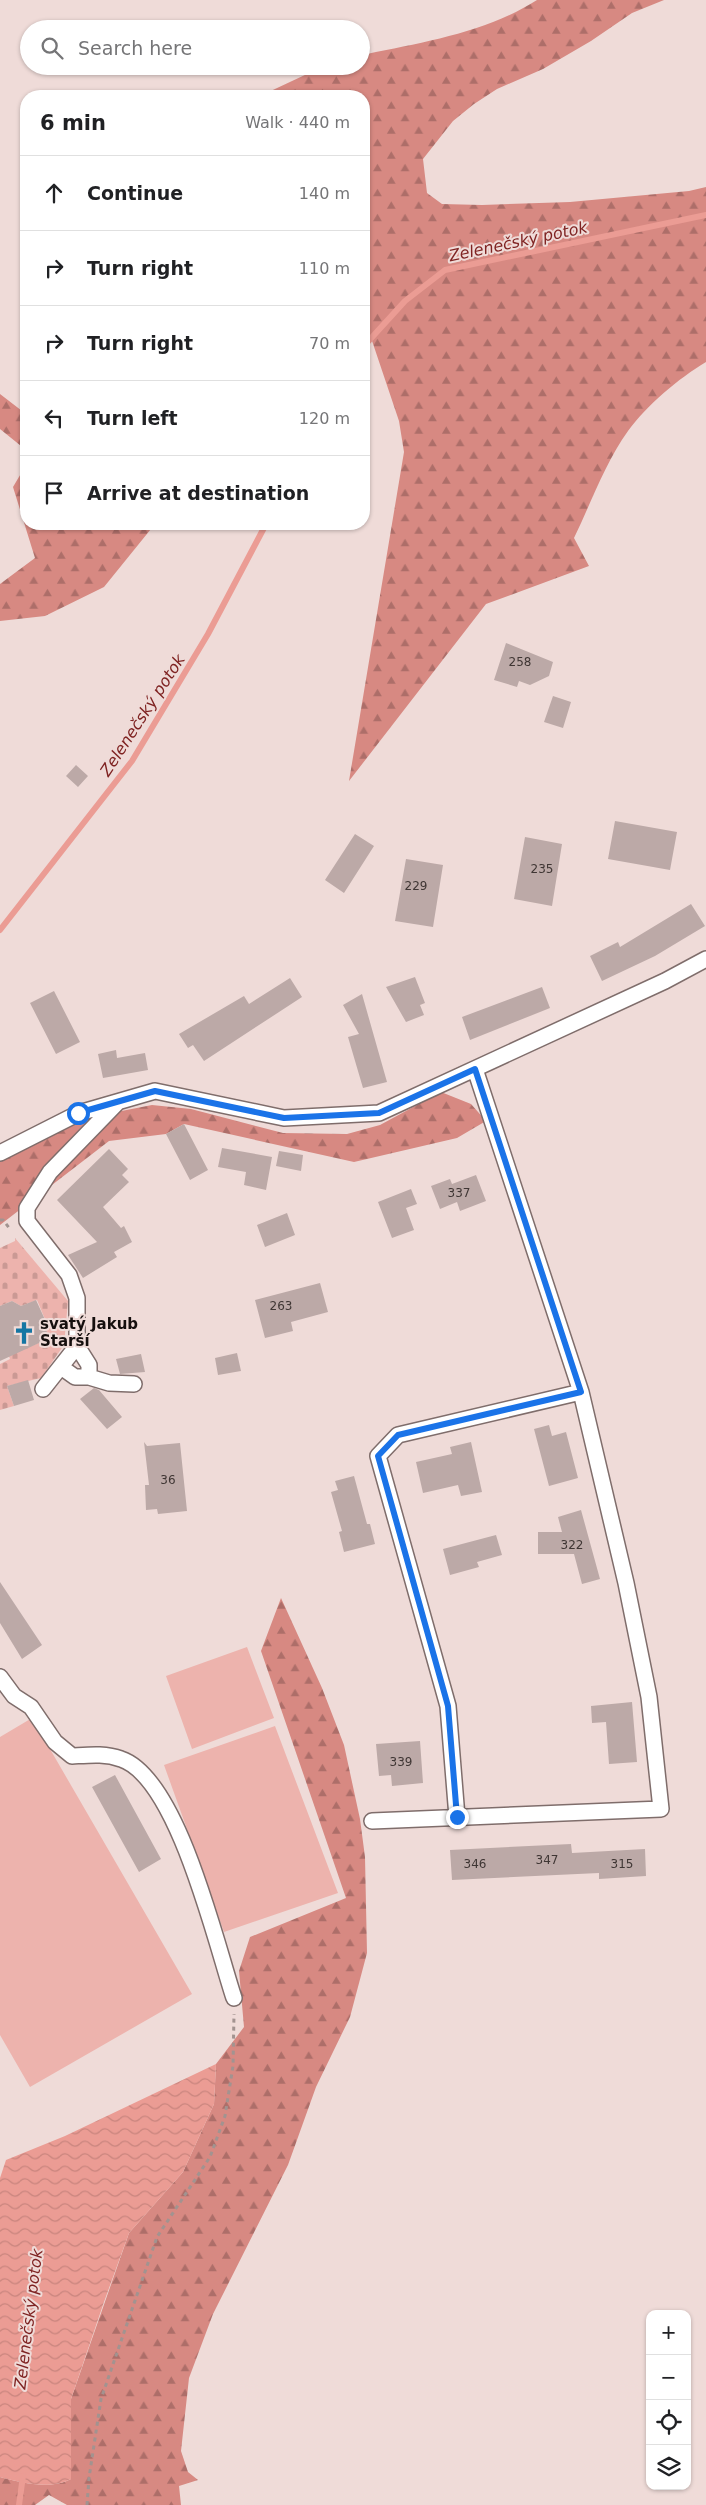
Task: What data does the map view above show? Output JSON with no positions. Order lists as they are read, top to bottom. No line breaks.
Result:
{"water":["Zelenečský potok"],"places":{"church":["svatý Jakub Starší"]},"house_numbers":["258","235","229","337","263","36","322","339","347","346","315"],"page":{"search":"Search here","heading":["6 min","Walk · 440 m"],"list":[["Continue","140 m"],["Turn right","110 m"],["Turn right","70 m"],["Turn left","120 m"],"Arrive at destination"],"map_buttons":["+","−"]}}
